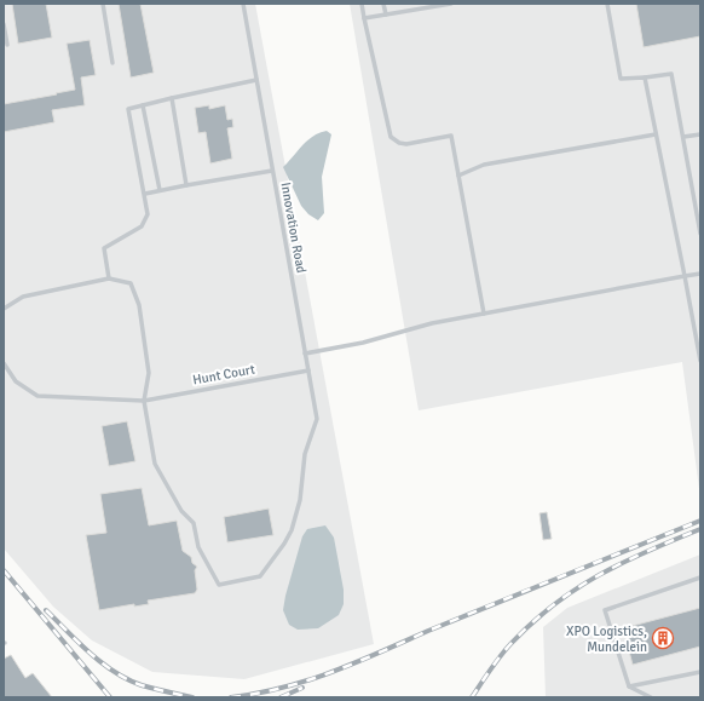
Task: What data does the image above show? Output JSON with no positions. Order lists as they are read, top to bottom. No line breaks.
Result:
{"streets":{"lane":["Innovation Road","Hunt Court"]},"crossings":[["Innovation Road","Hunt Court"]],"places":{"building":["XPO Logistics, Mundelein"]}}
